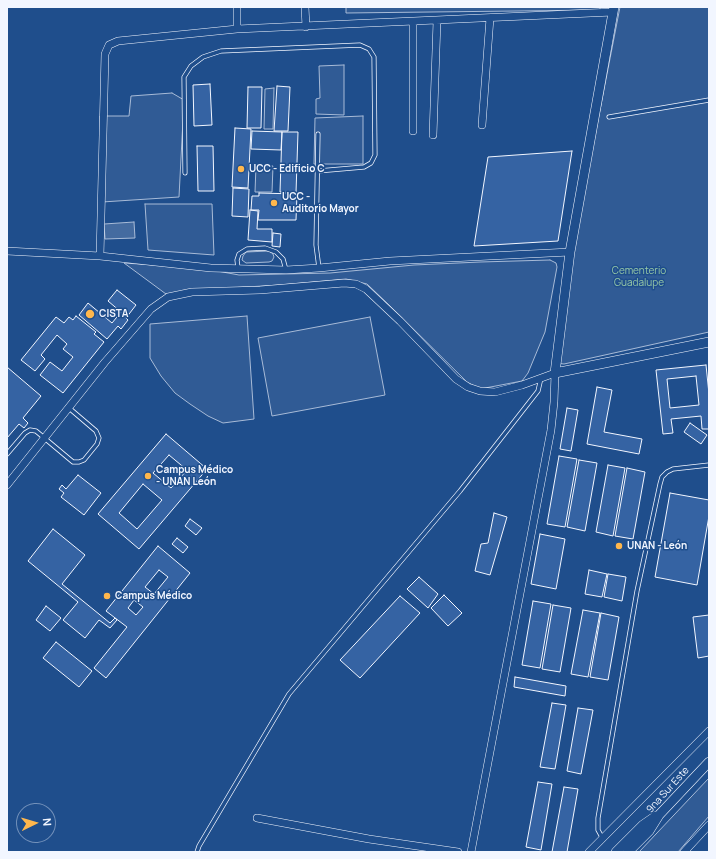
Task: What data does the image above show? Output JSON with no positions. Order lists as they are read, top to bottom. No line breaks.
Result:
{"streets":{"street":["9na Sur Este"]},"parks":["Cementerio Guadalupe"],"places":["UCC - Edificio C","UCC - Auditorio Mayor","CISTA","Campus Médico - UNAN León","UNAN - León","Campus Médico"],"north":"right"}
